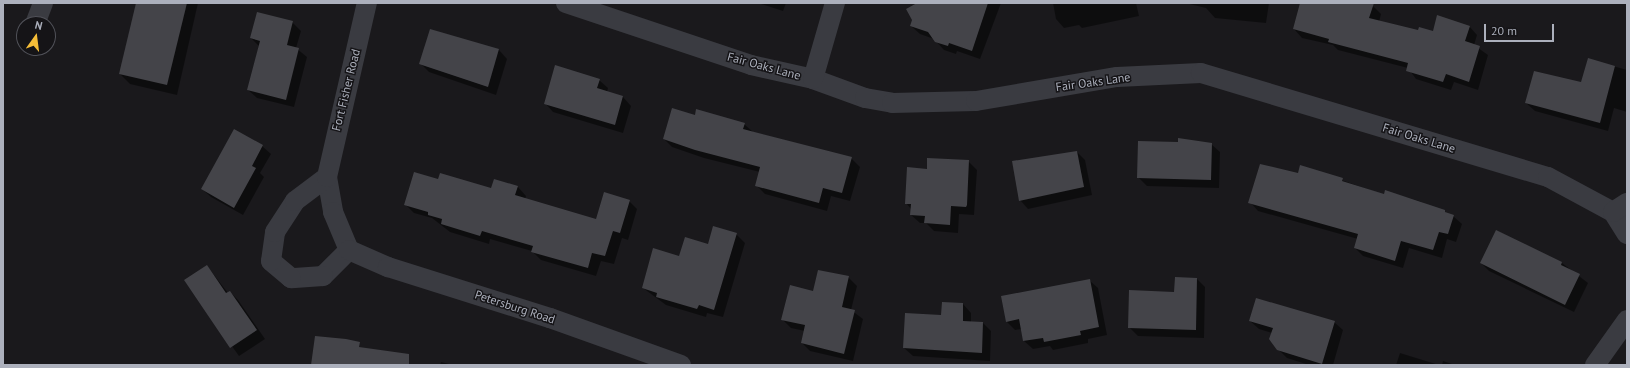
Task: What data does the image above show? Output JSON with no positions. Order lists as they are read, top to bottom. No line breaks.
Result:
{"streets":{"street":["Fair Oaks Lane","Fort Fisher Road","Petersburg Road"]},"crossings":[["Fort Fisher Road","Petersburg Road"]],"scale_bar":"20 m","north":"top"}
